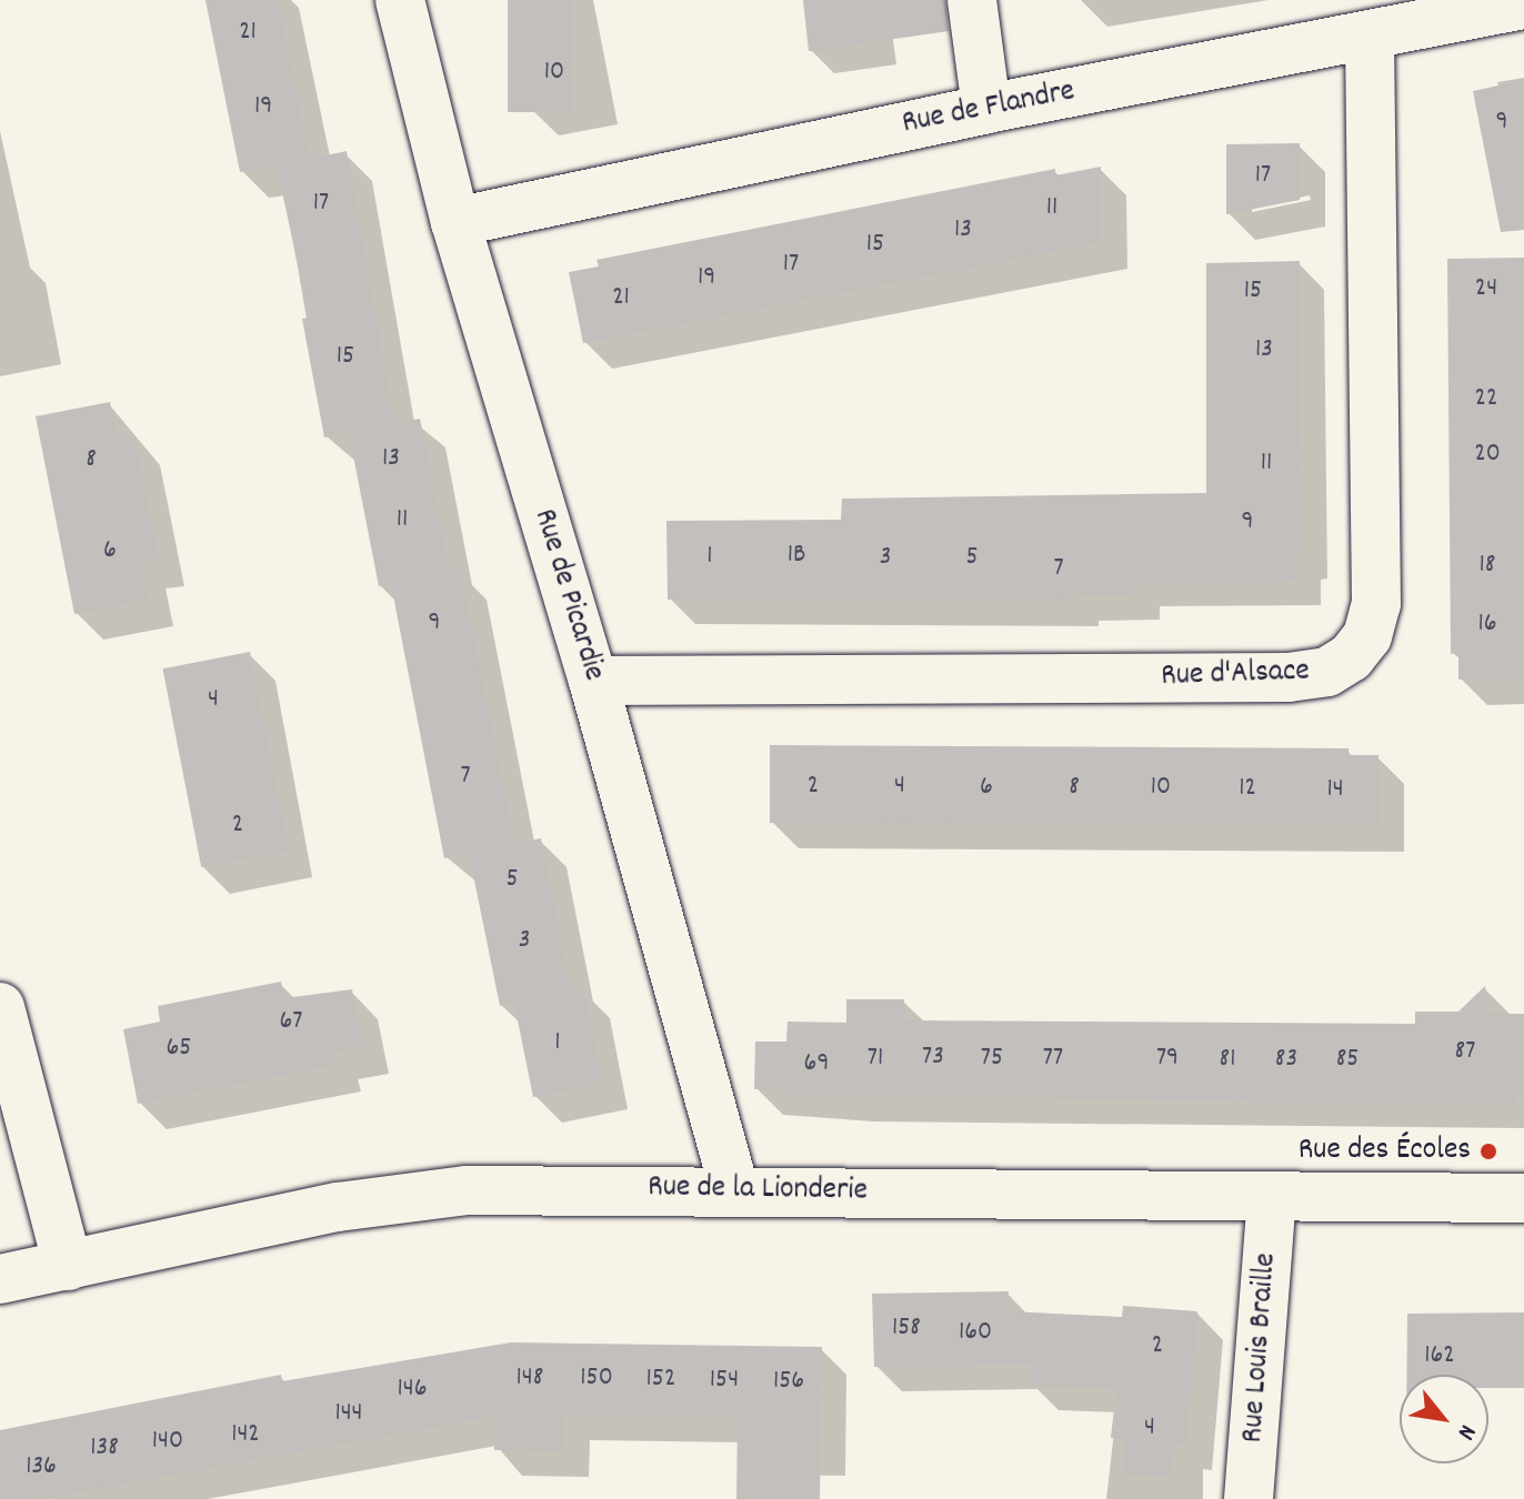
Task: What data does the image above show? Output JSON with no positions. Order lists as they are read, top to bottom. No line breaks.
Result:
{"streets":{"street":["Rue de Flandre","Rue de Picardie","Rue d'Alsace","Rue de la Lionderie","Rue Louis Braille"]},"crossings":[["Rue de Flandre","Rue de Picardie"],["Rue de Flandre","Rue d'Alsace"],["Rue de Picardie","Rue d'Alsace"],["Rue de Picardie","Rue de la Lionderie"],["Rue de la Lionderie","Rue Louis Braille"]],"places":["Rue des Écoles"],"house_numbers":["21","10","19","9","17","17","11","13","15","17","19","24","15","21","13","15","22","20","13","8","11","11","9","6","1B","1","3","5","18","7","9","16","4","7","2","4","6","8","10","12","14","2","5","3","67","1","65","87","73","71","75","77","79","81","83","85","69","158","160","2","162","148","150","152","154","156","146","144","4","142","140","138","136"],"north":"bottom right"}
